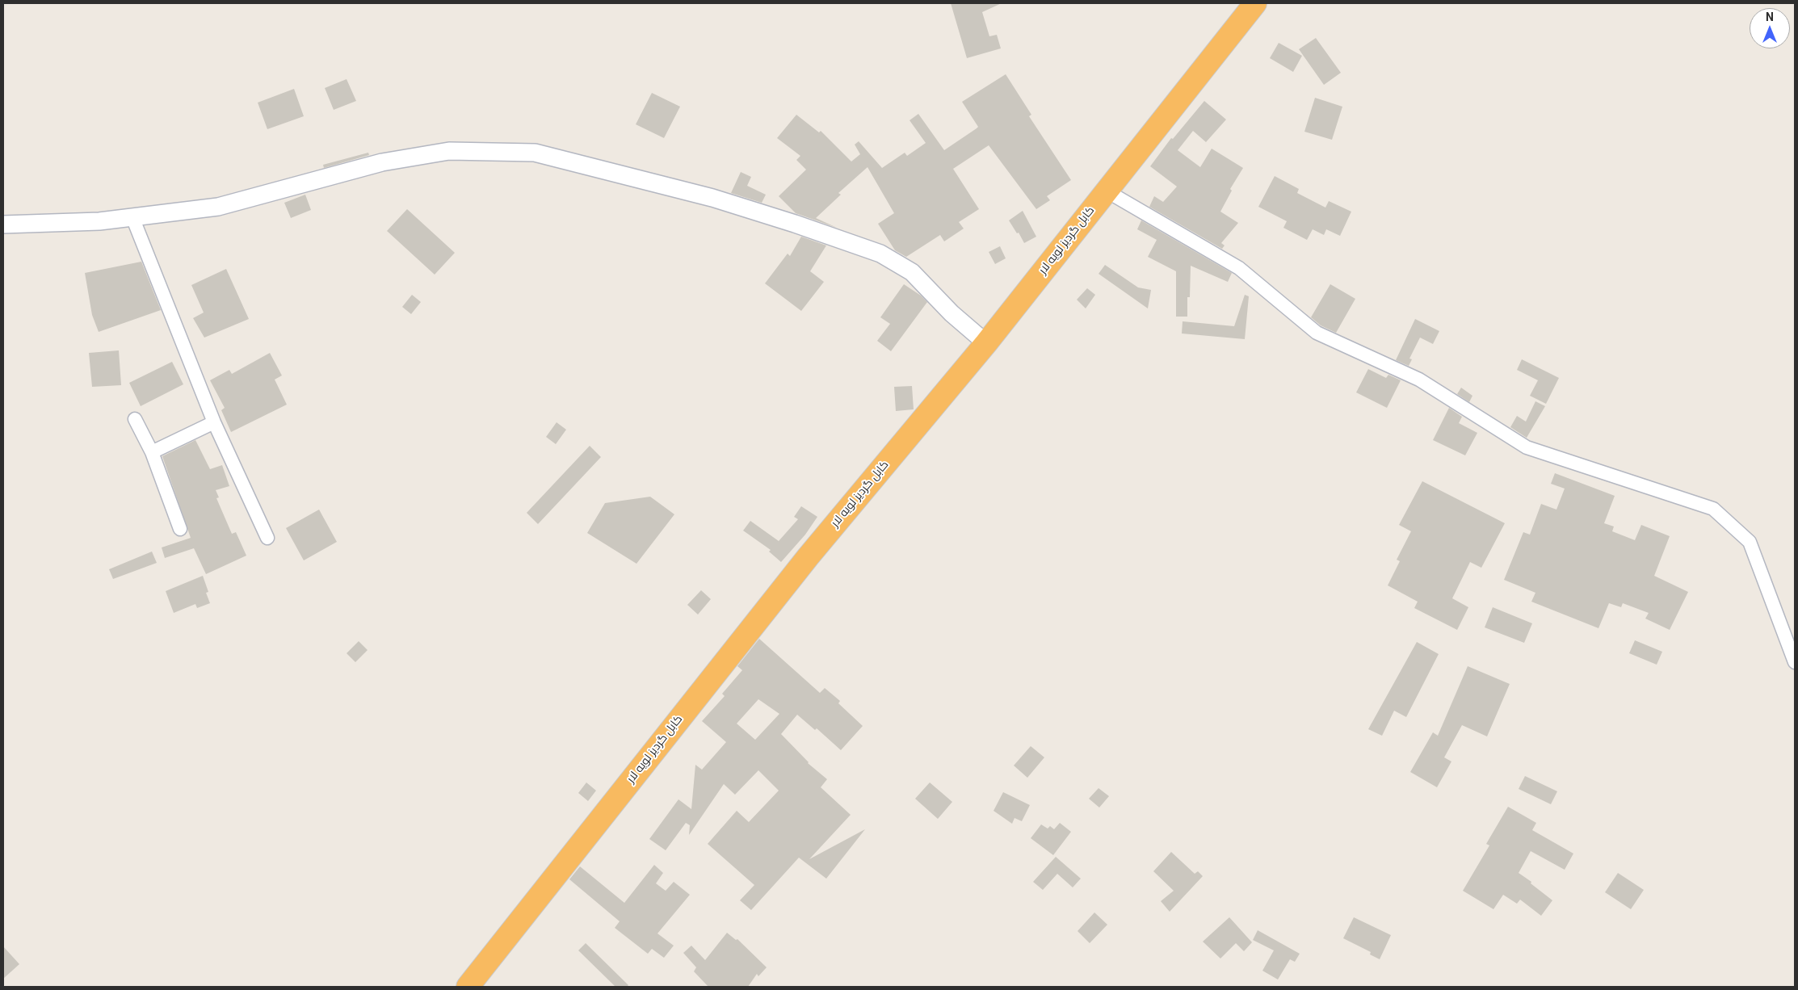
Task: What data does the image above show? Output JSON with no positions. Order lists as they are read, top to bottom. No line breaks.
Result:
{"streets":{"highway":["کابل گردیز لویه لار"]},"north":"top"}
